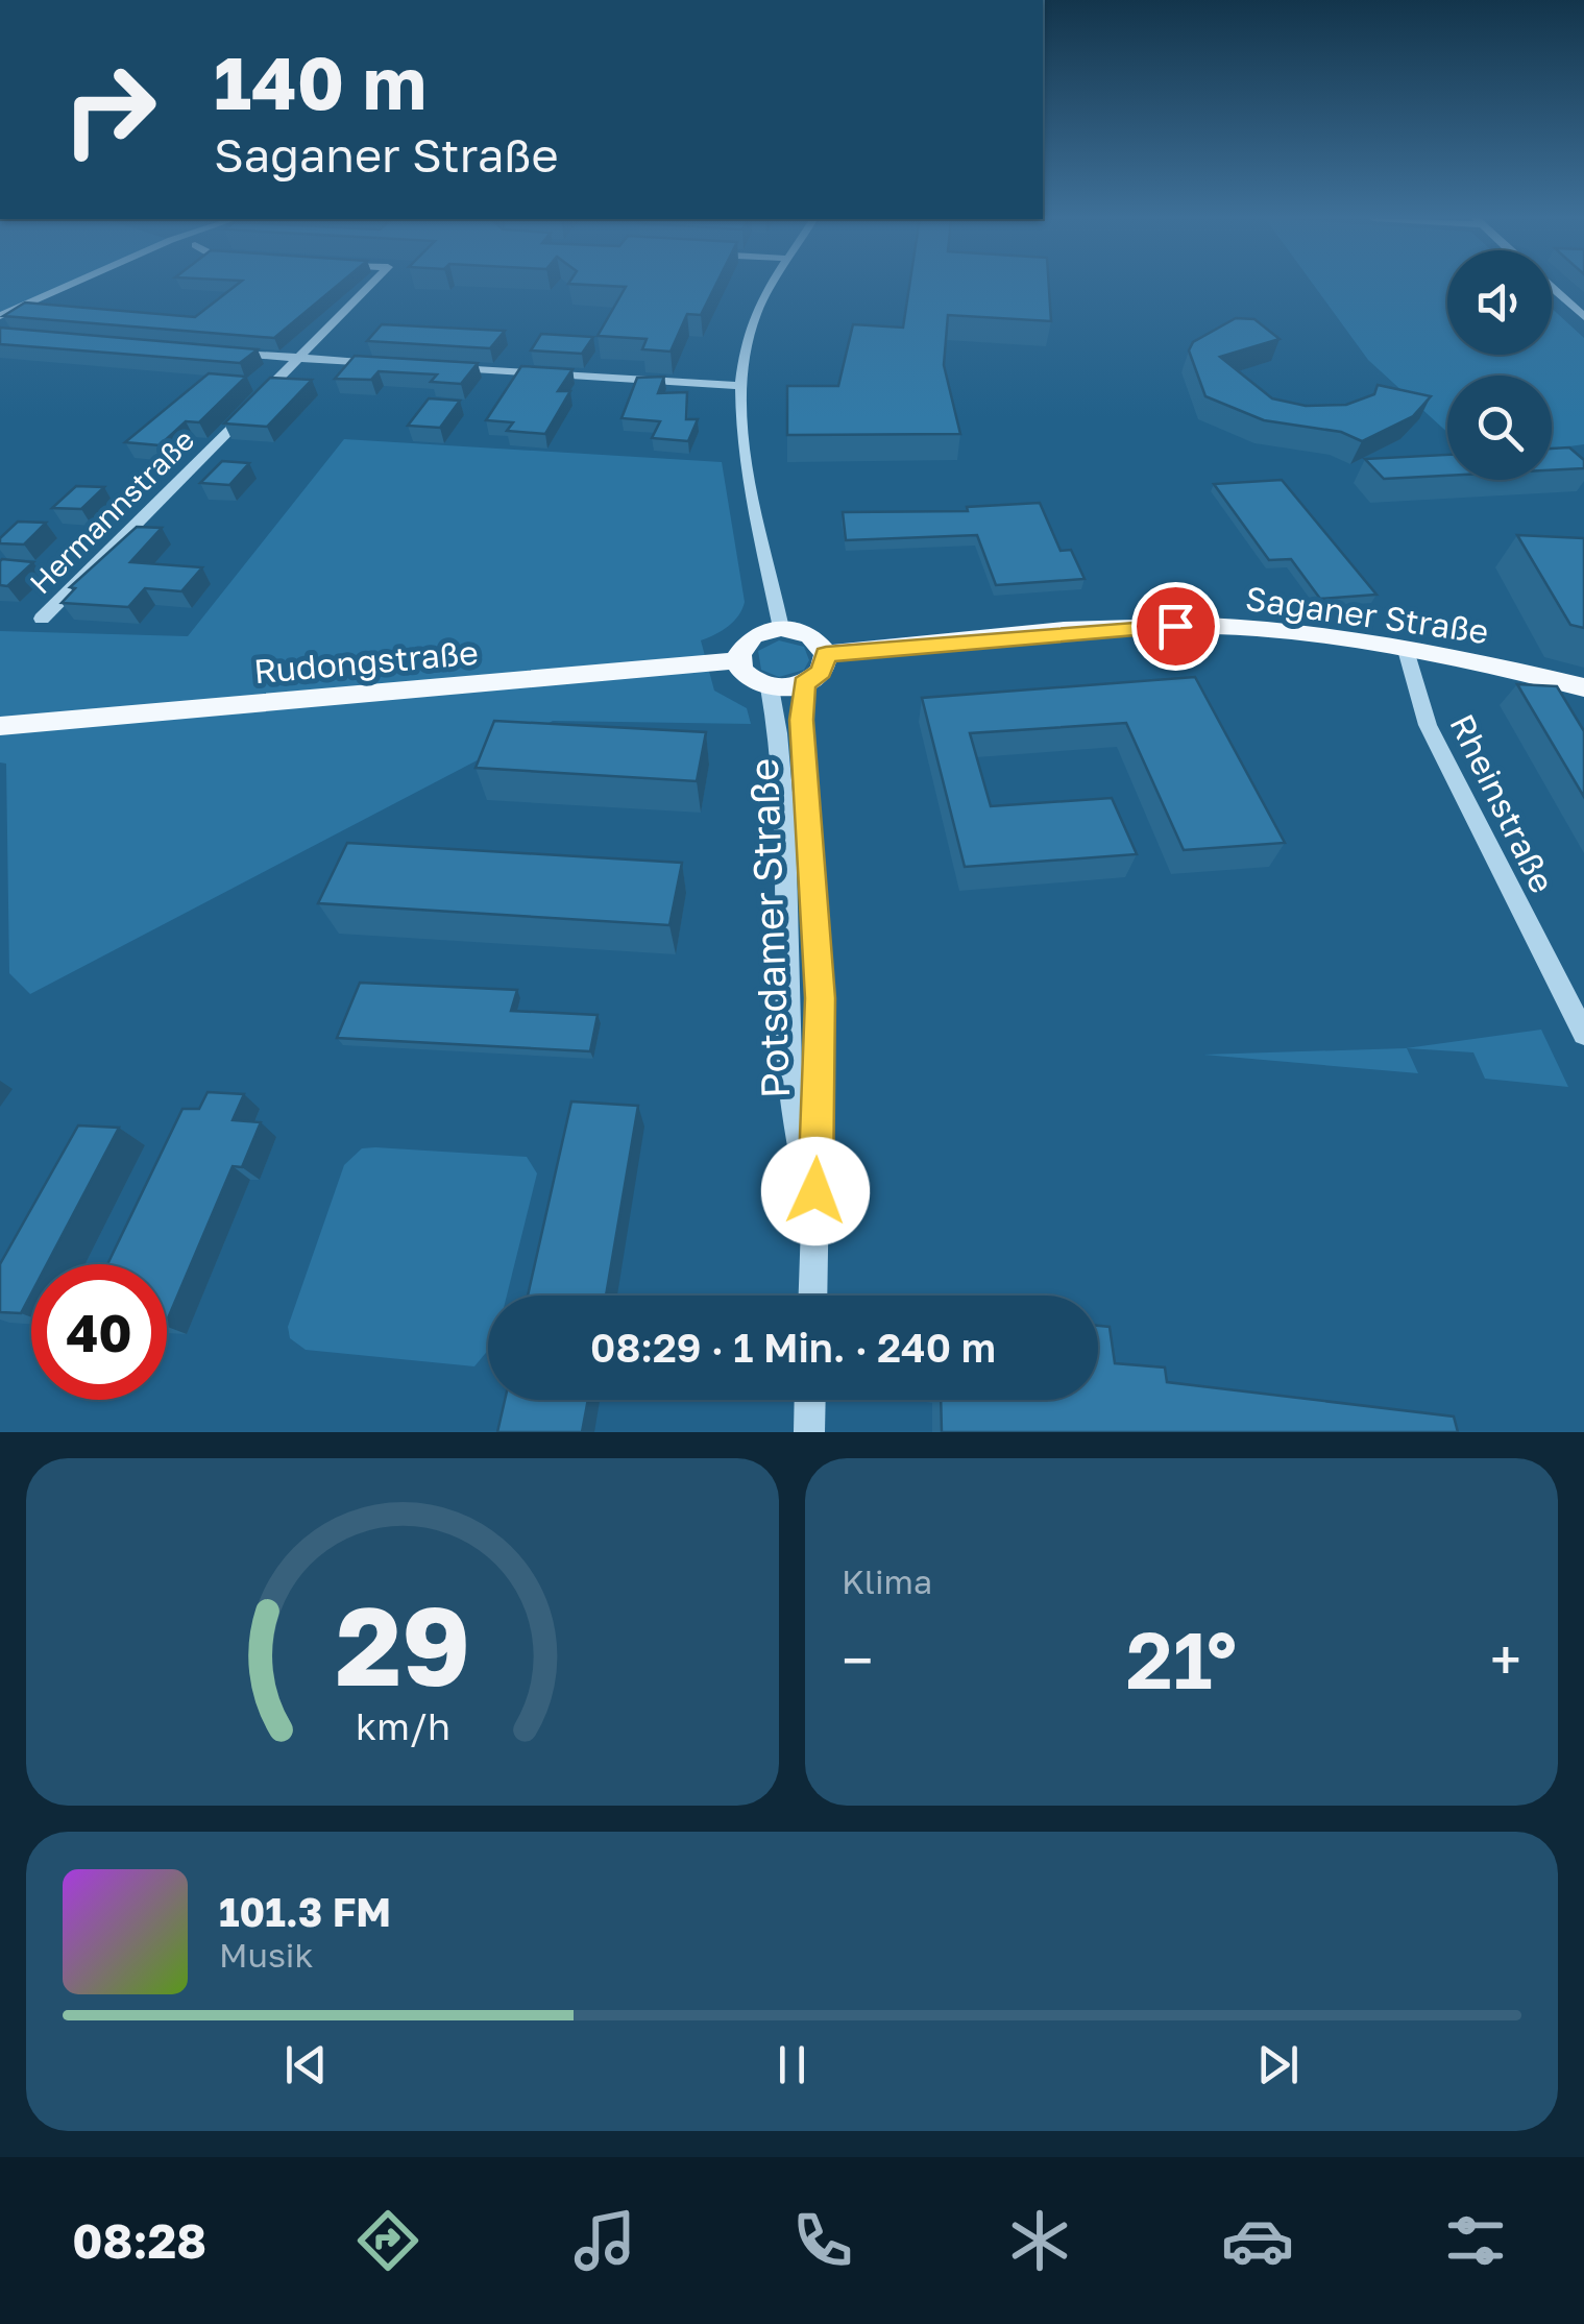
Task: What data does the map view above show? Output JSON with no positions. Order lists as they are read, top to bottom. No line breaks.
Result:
{"streets":{"main road":["Saganer Straße","Rudongstraße"],"street":["Hermannstraße","Rheinstraße","Potsdamer Straße"]},"crossings":[["Saganer Straße","Rudongstraße"],["Saganer Straße","Rheinstraße"],["Saganer Straße","Potsdamer Straße"],["Rudongstraße","Potsdamer Straße"]],"page":{"turn":["140 m","Saganer Straße"],"limit":"40","trip":"08:29 · 1 Min. · 240 m","tile":"Klima","heat":["−","21°","+"],"song":["101.3 FM","Musik"],"tabs":"08:28","gauge":["29","km/h"]}}
